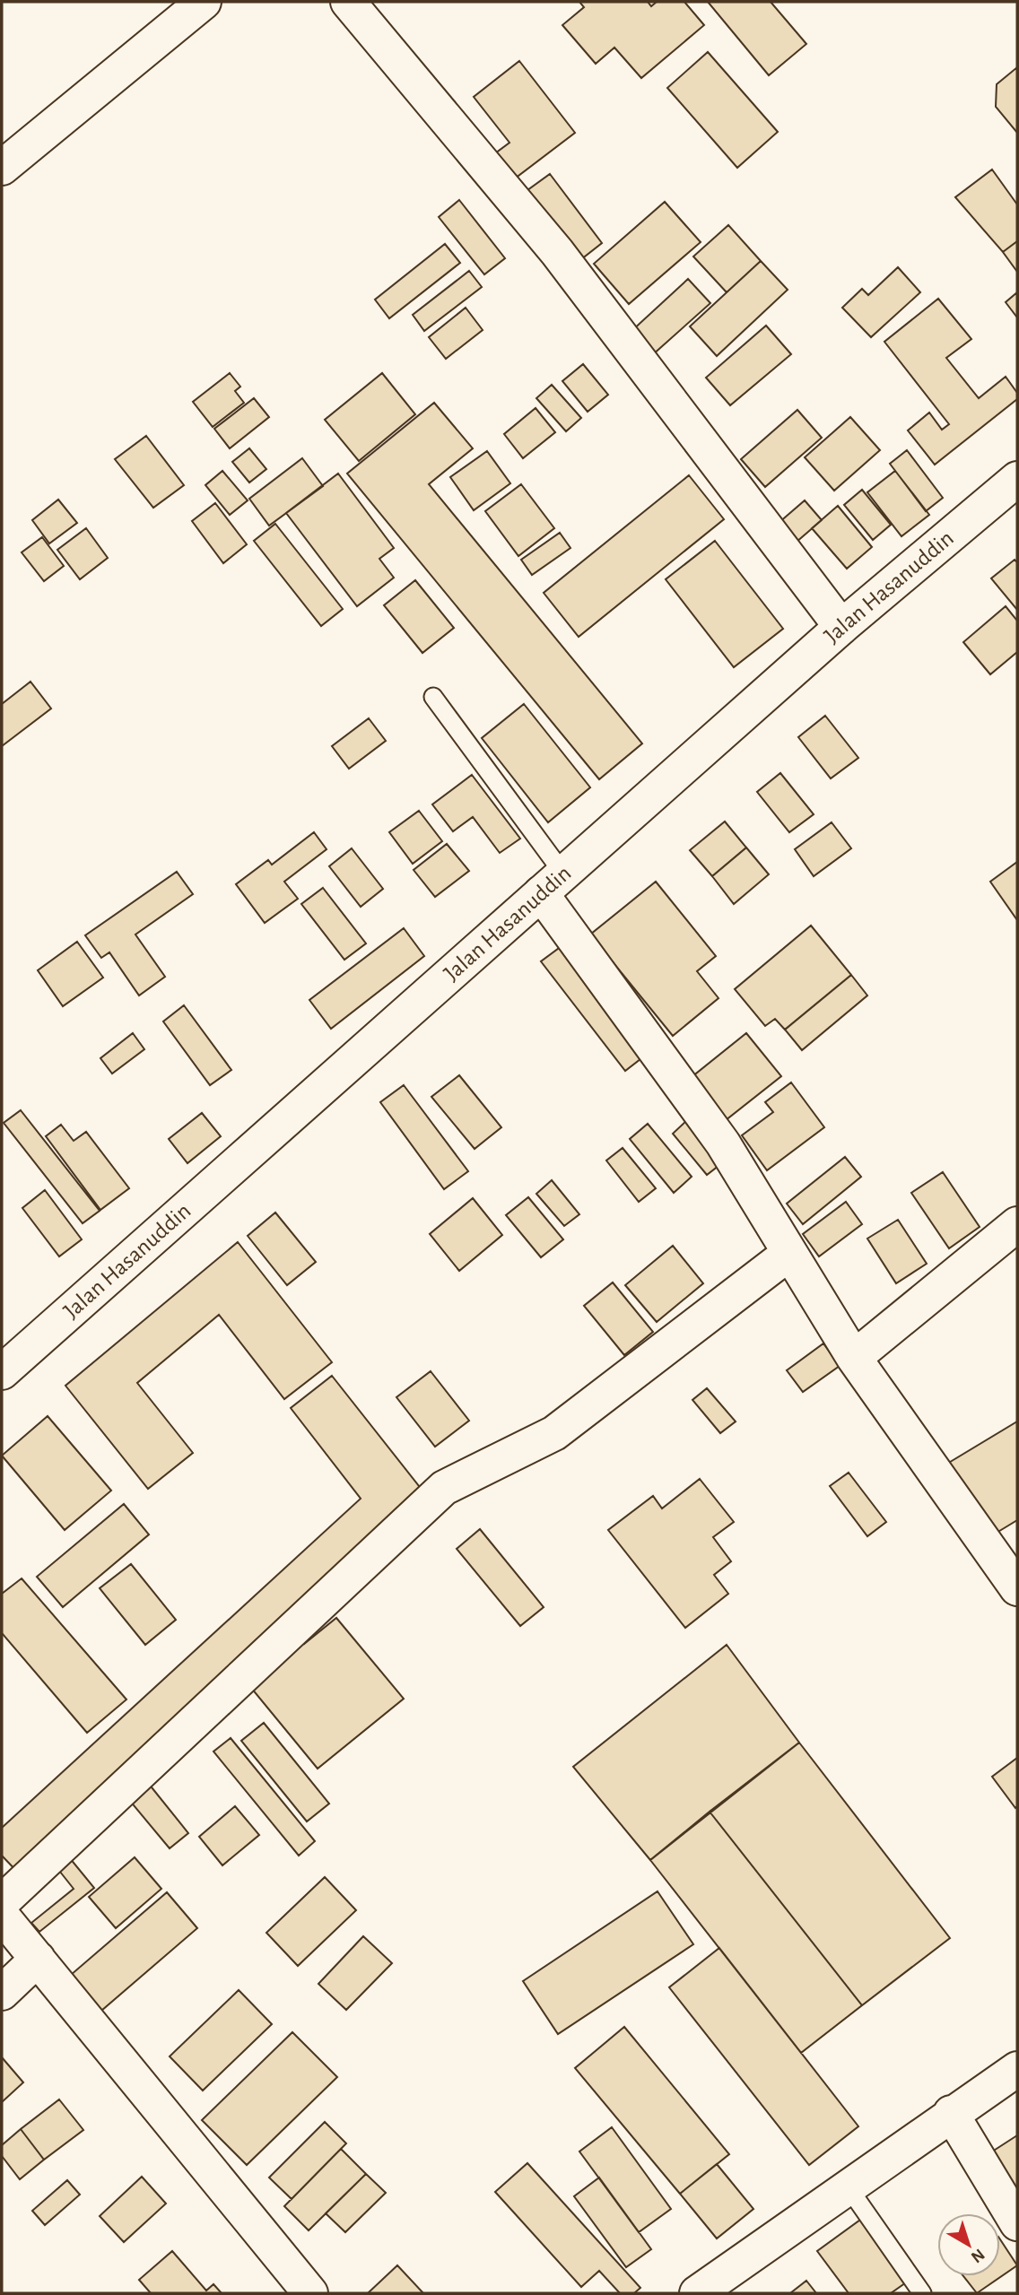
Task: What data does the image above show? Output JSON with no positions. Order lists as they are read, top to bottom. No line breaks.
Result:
{"streets":{"street":["Jalan Hasanuddin"]},"north":"bottom right"}
